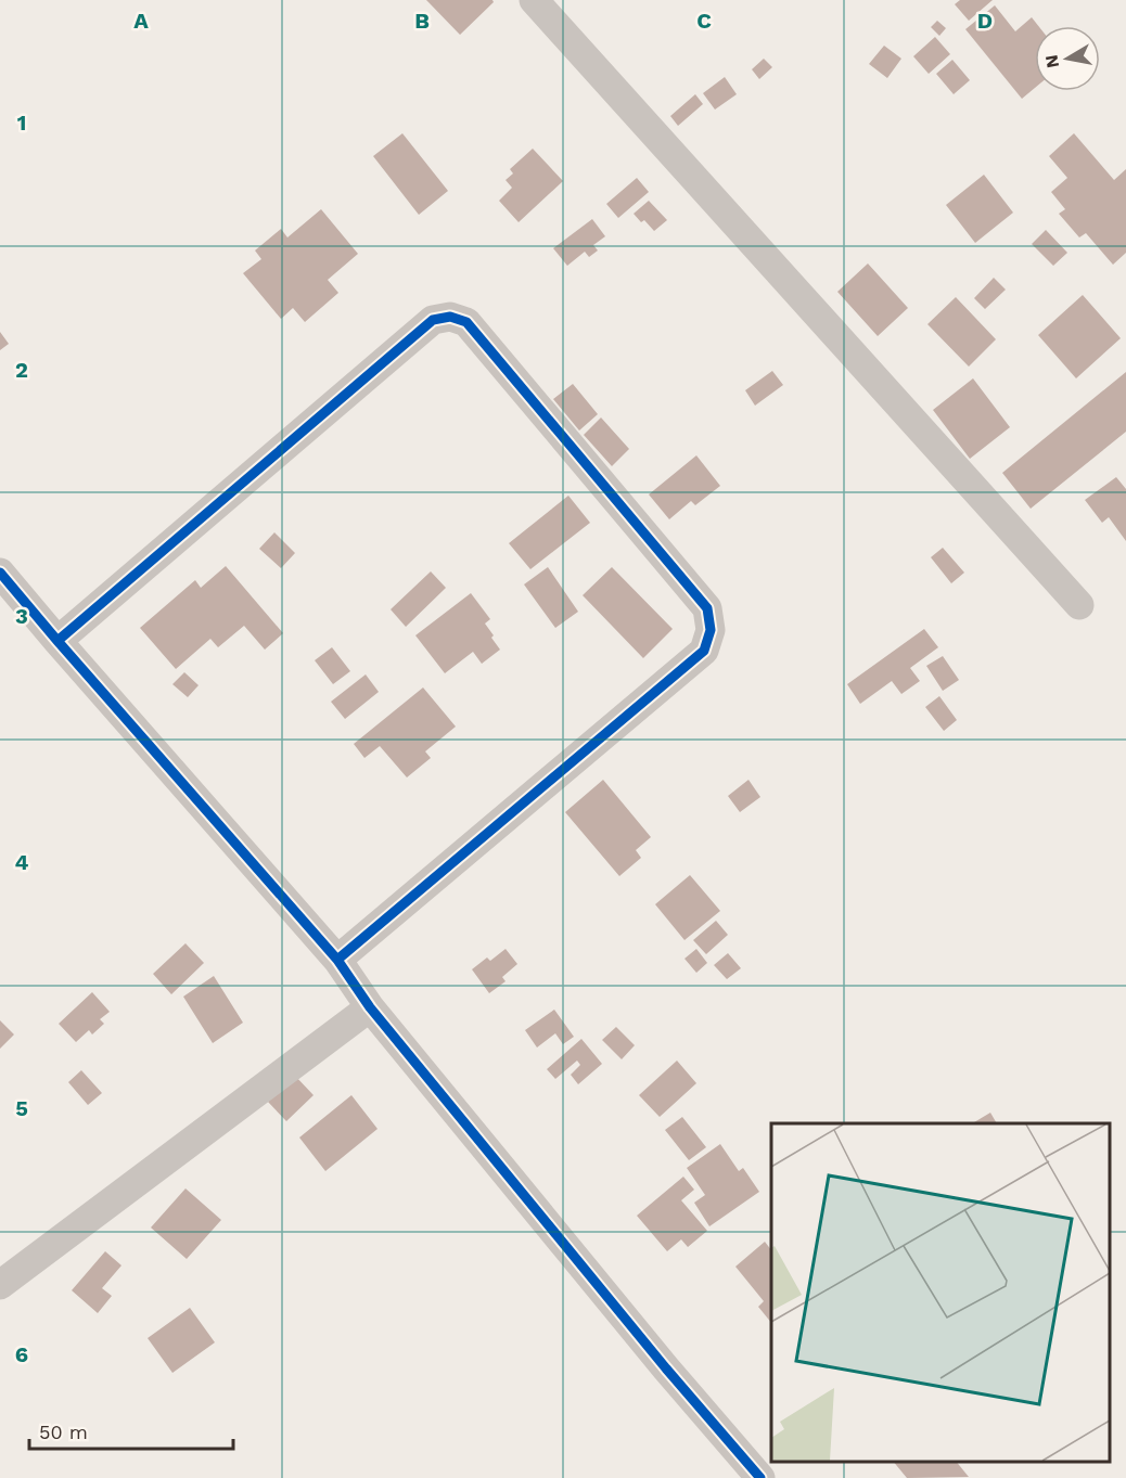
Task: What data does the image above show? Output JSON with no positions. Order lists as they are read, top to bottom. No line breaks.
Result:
{"scale_bar":"50 m","north":"left","grid":{"columns":["A","B","C","D"],"rows":["1","2","3","4","5","6"]}}
